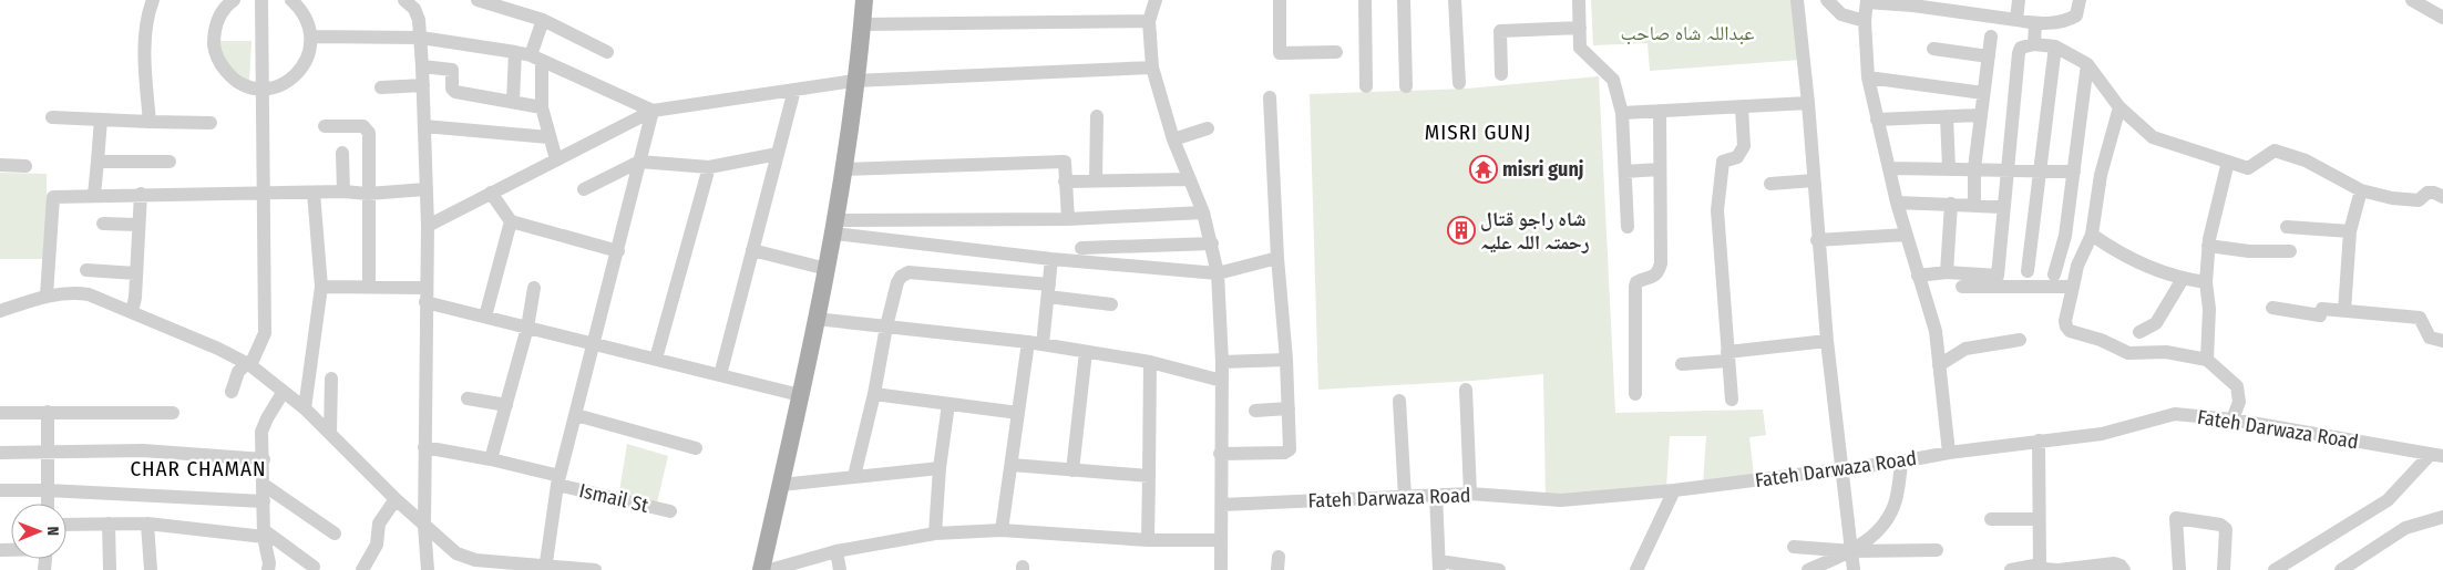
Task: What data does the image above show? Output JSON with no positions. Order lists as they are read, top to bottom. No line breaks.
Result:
{"streets":{"street":["Fateh Darwaza Road","Ismail St"]},"districts":["MISRI GUNJ","CHAR CHAMAN"],"parks":["عبداللہ شاہ صاحب"],"places":{"temple":["misri gunj"],"building":["شاہ راجو قتال رحمتہ اللہ علیہ"]},"north":"right"}
